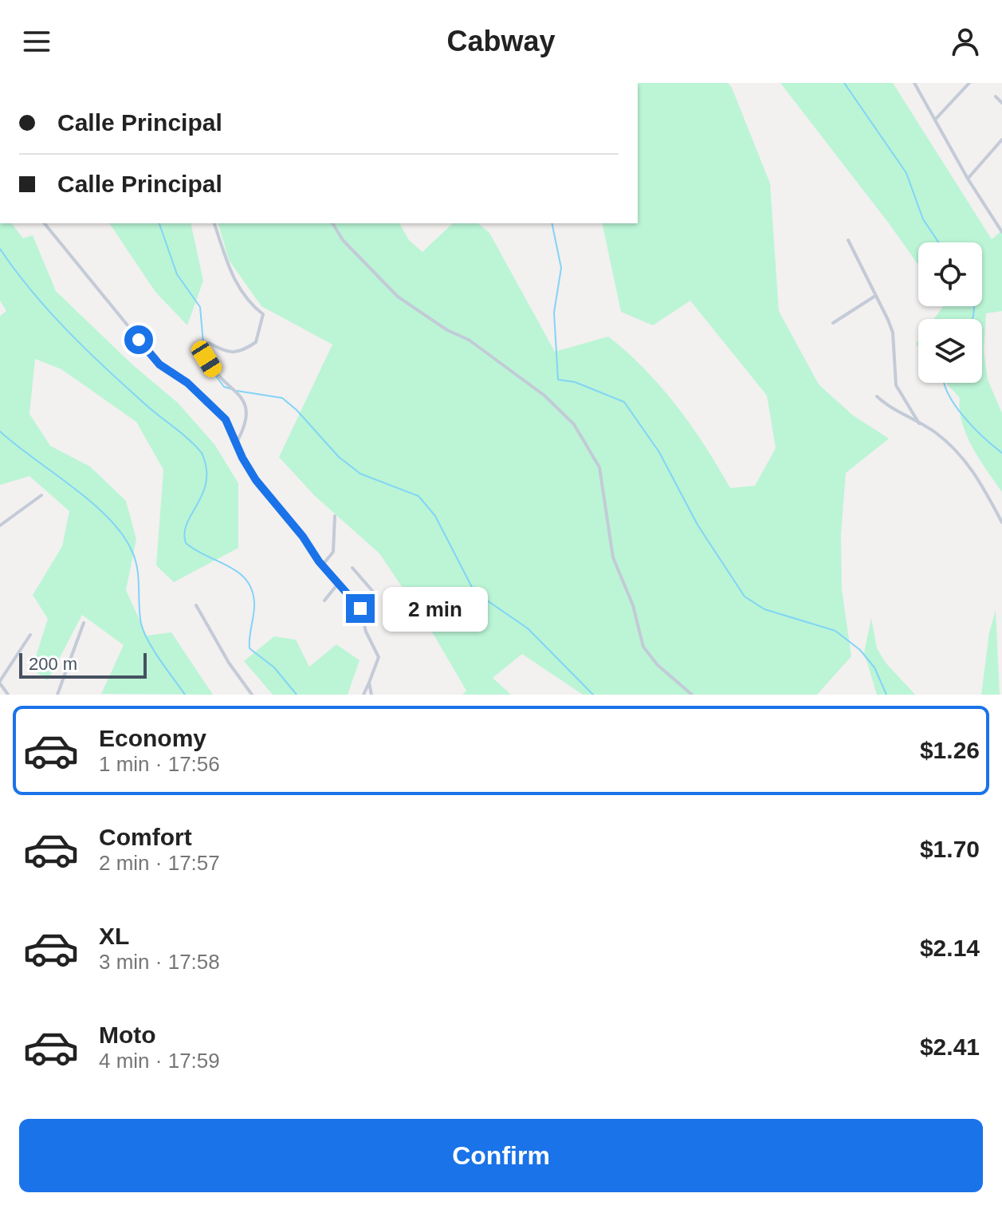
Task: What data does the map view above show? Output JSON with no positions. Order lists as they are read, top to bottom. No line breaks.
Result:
{"scale_bar":"200 m","page":{"header":"Cabway","banner":["Calle Principal","Calle Principal"],"bubble":"2 min","scale":"200 m","list":[{"name":"Economy","note":"1 min · 17:56","value":"$1.26"},{"name":"Comfort","note":"2 min · 17:57","value":"$1.70"},{"name":"XL","note":"3 min · 17:58","value":"$2.14"},{"name":"Moto","note":"4 min · 17:59","value":"$2.41"}],"buttons":"Confirm"}}
